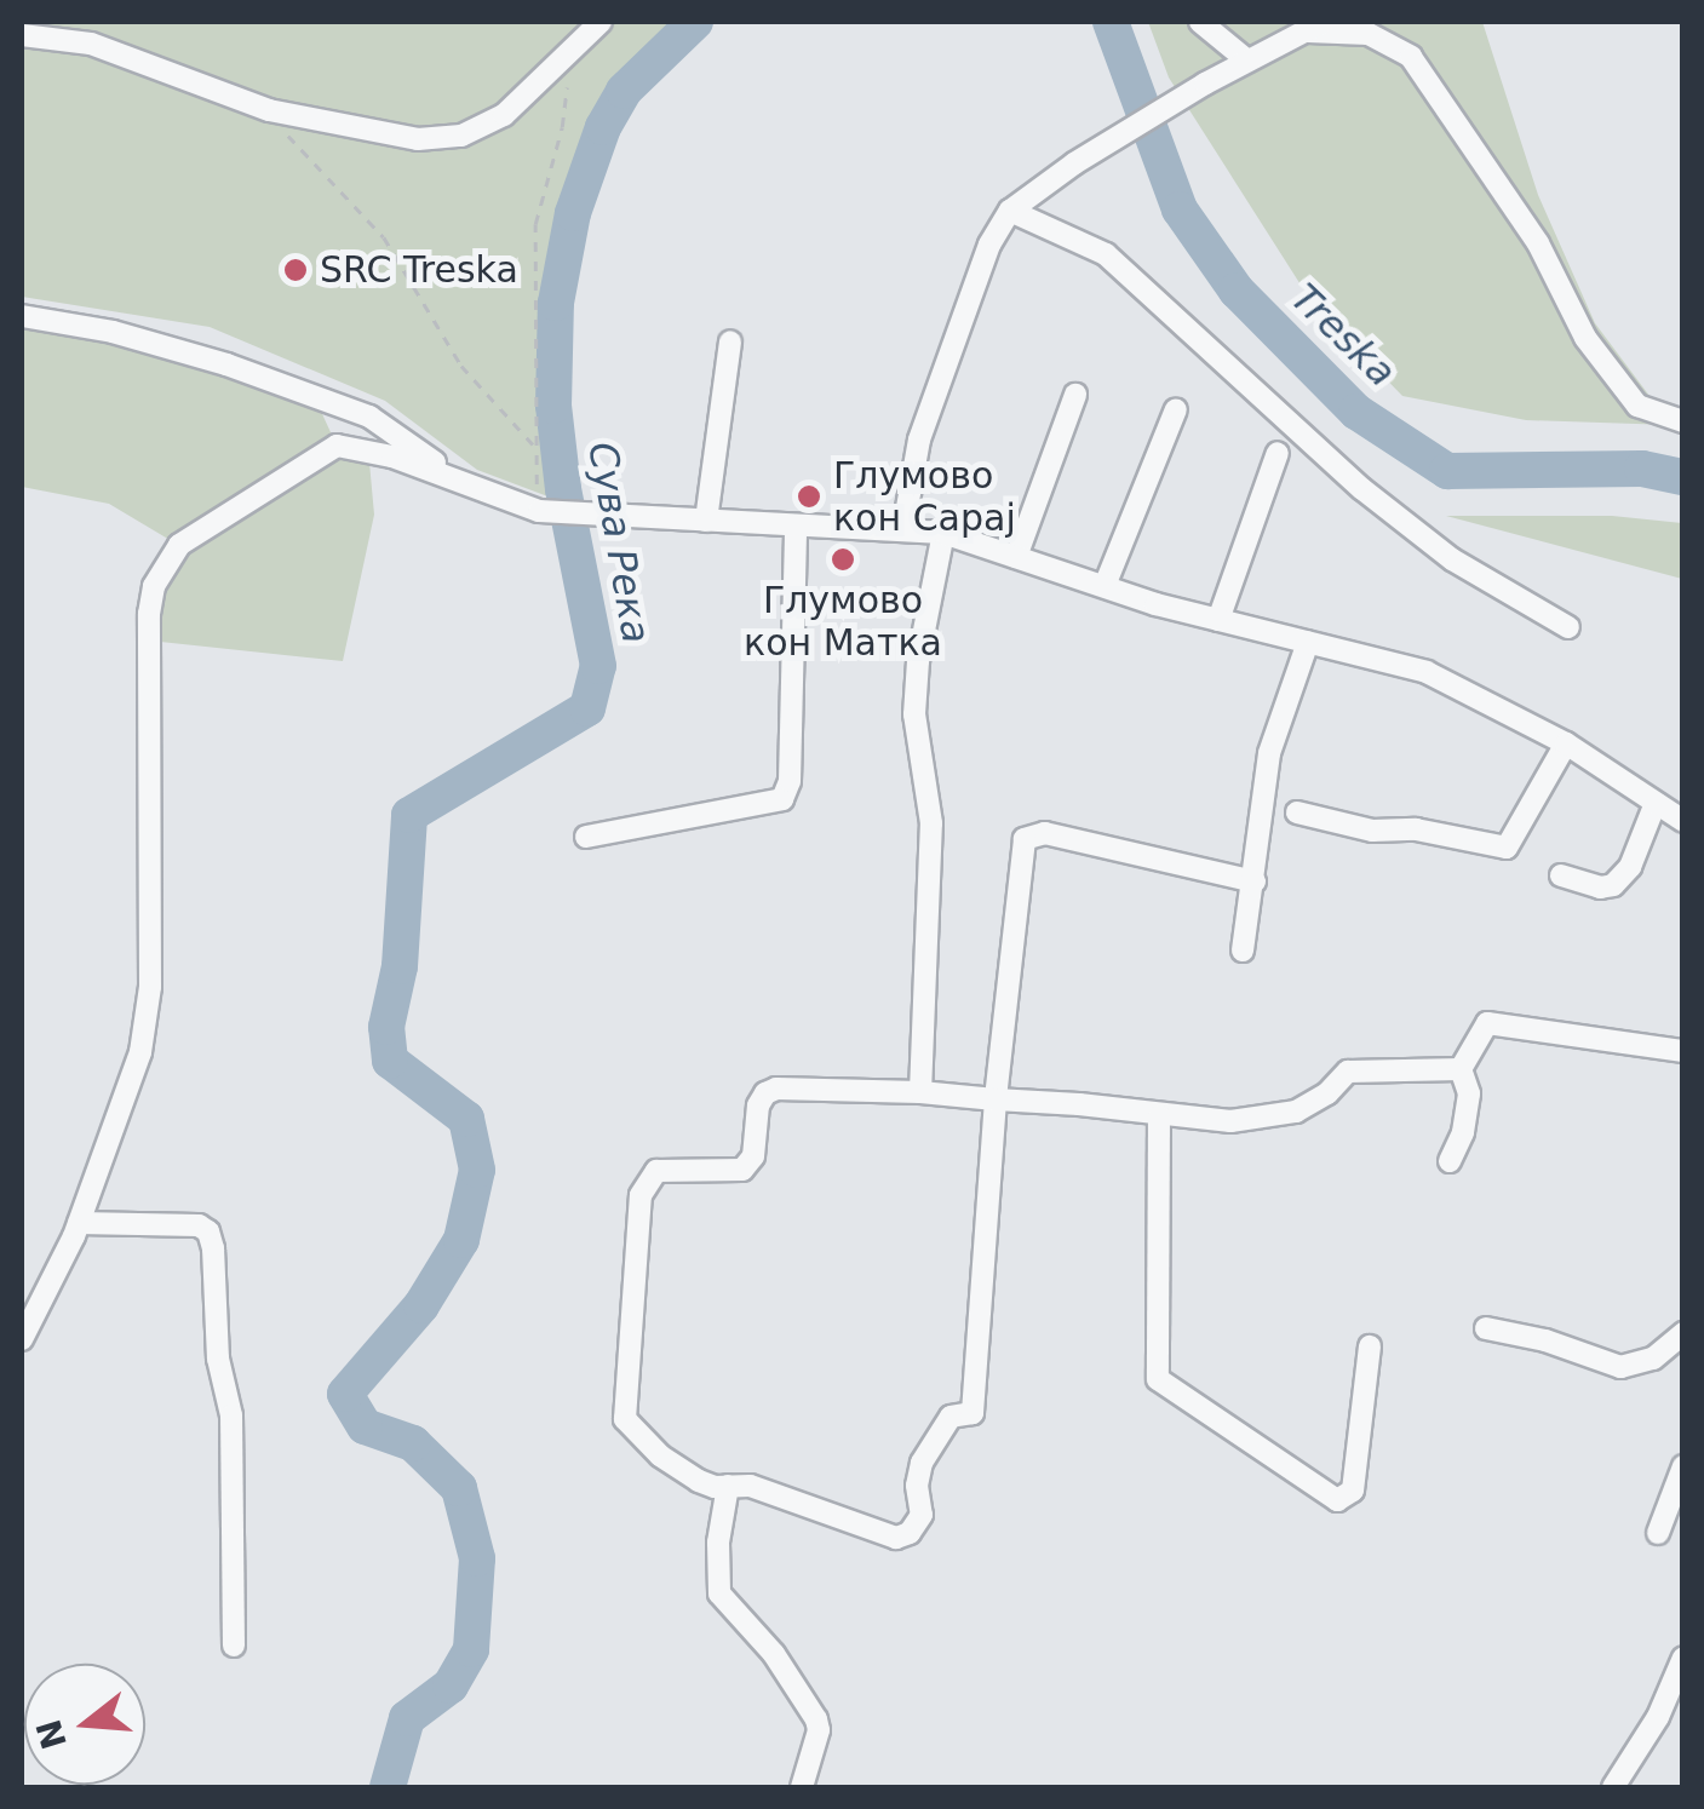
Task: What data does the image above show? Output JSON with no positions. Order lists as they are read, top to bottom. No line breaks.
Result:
{"water":["Treska","Сува Река"],"places":["SRC Treska","Глумово кон Сарај","Глумово кон Матка"],"north":"left"}
